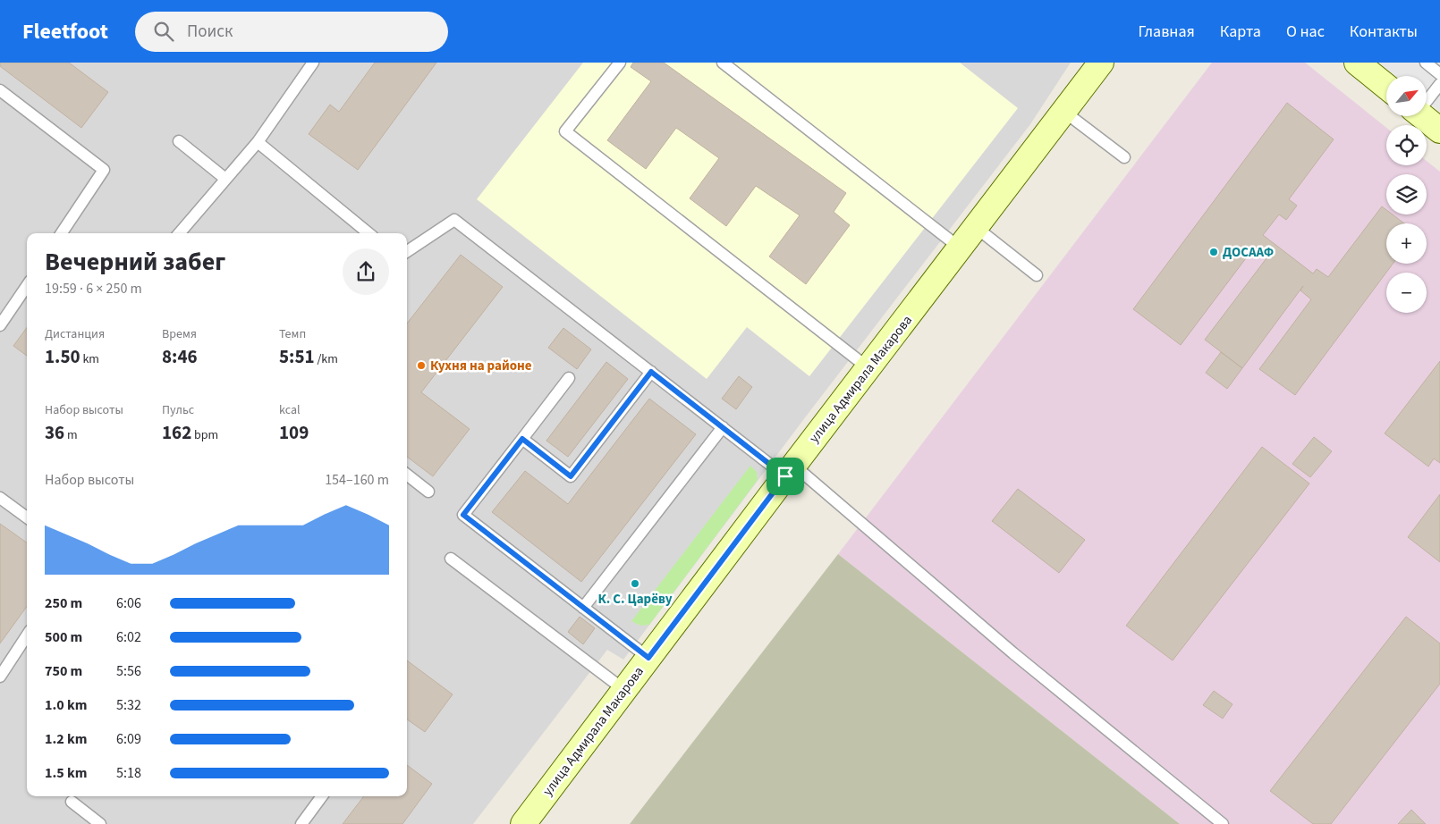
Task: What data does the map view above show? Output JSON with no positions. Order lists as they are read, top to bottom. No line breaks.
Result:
{"streets":{"street":["улица Адмирала Макарова"]},"places":["ДОСААФ","Кухня на районе","К. С. Царёву"],"north":"top right","page":{"header":"Fleetfoot","search":"Поиск","nav":["Главная","Карта","О нас","Контакты"],"map_buttons":["+","−"],"heading":["Вечерний забег","19:59 · 6 × 250 m"],"stats":[["Дистанция","1.50 km"],["Время","8:46"],["Темп","5:51 /km"],["Набор высоты","36 m"],["Пульс","162 bpm"],["kcal","109"]],"chart":["Набор высоты","154–160 m"],"list":[{"name":"250 m","note":"6:06"},{"name":"500 m","note":"6:02"},{"name":"750 m","note":"5:56"},{"name":"1.0 km","note":"5:32"},{"name":"1.2 km","note":"6:09"},{"name":"1.5 km","note":"5:18"}]}}
